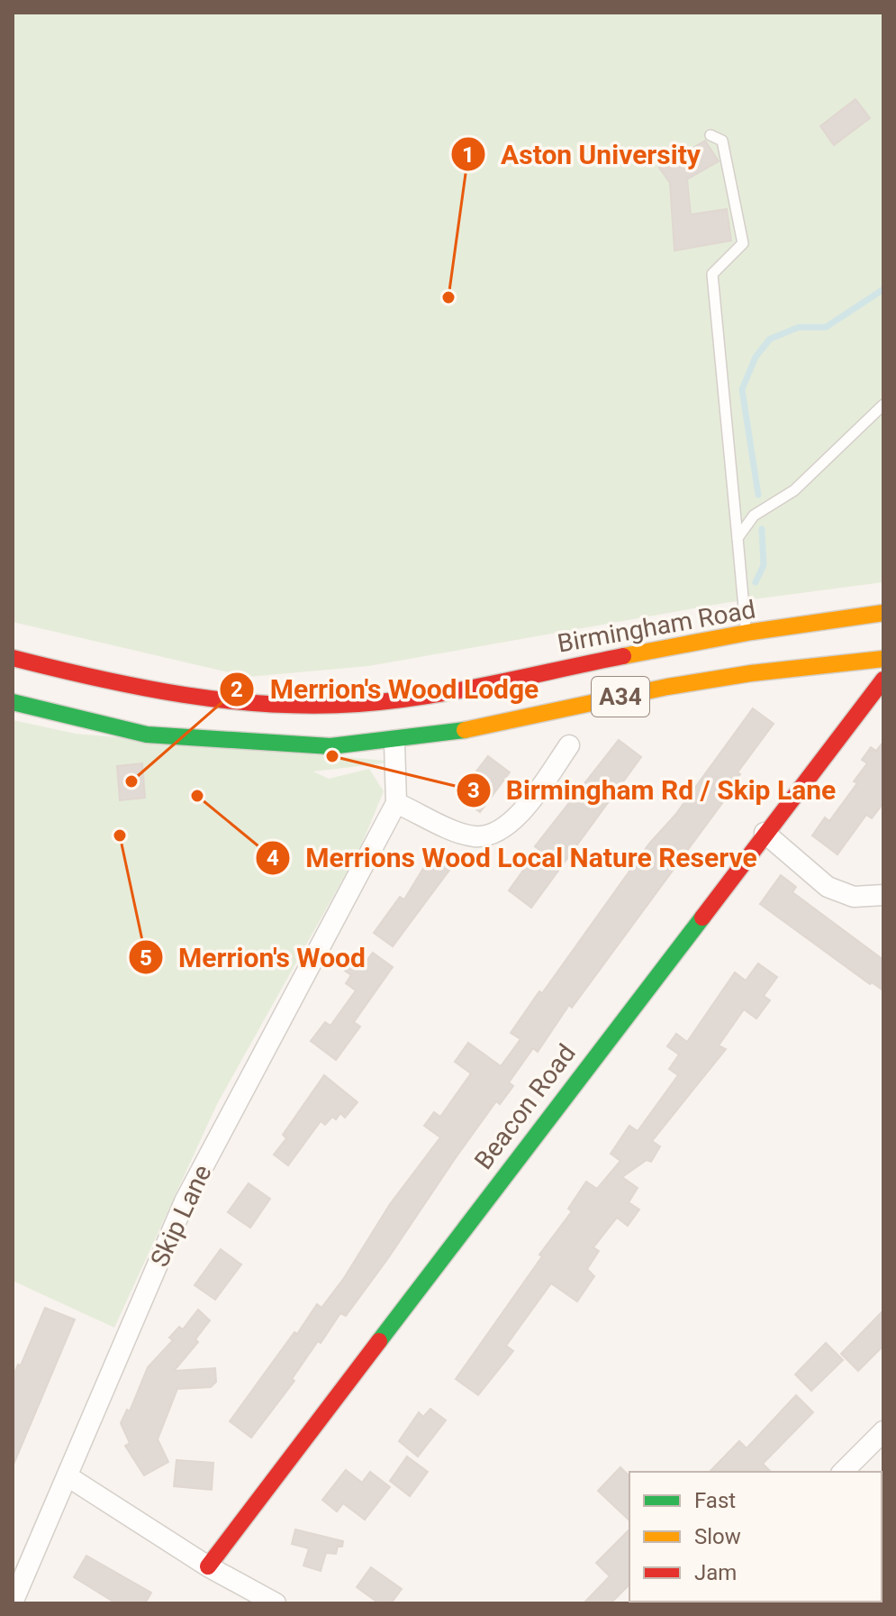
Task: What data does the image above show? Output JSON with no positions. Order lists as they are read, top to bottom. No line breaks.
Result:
{"streets":{"main road":["Birmingham Road","A34","Beacon Road"],"street":["Skip Lane"]},"crossings":[["Birmingham Road","Skip Lane"]],"places":["Aston University","Birmingham Rd / Skip Lane","Merrion's Wood Lodge","Merrions Wood Local Nature Reserve","Merrion's Wood"],"legend":["Fast","Slow","Jam"]}
